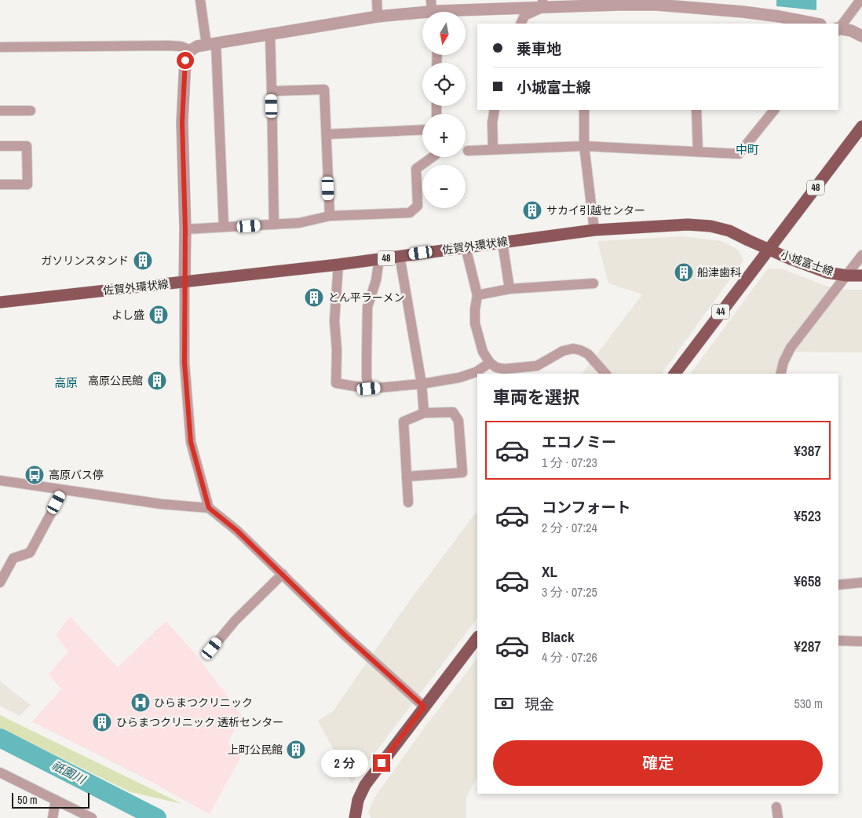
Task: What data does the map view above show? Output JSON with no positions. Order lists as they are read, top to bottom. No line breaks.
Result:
{"streets":{"main road":["48","佐賀外環状線","小城富士線","44"]},"crossings":[["48","佐賀外環状線"],["48","小城富士線"],["佐賀外環状線","小城富士線"]],"districts":["中町","高原"],"water":["祇園川"],"places":{"building":["サカイ引越センター","ガソリンスタンド","船津歯科","とん平ラーメン","よし盛","高原公民館","ひらまつクリニック 透析センター","上町公民館"],"bus stop":["高原バス停"],"hospital":["ひらまつクリニック"]},"scale_bar":"50 m","north":"bottom","page":{"map_buttons":["+","−"],"banner":["乗車地","小城富士線"],"heading":"車両を選択","list":[{"name":"エコノミー","note":"1 分 · 07:23","value":"¥387"},{"name":"コンフォート","note":"2 分 · 07:24","value":"¥523"},{"name":"XL","note":"3 分 · 07:25","value":"¥658"},{"name":"Black","note":"4 分 · 07:26","value":"¥287"}],"pay":["現金","530 m"],"buttons":"確定","bubble":"2 分","scale":"50 m"}}
